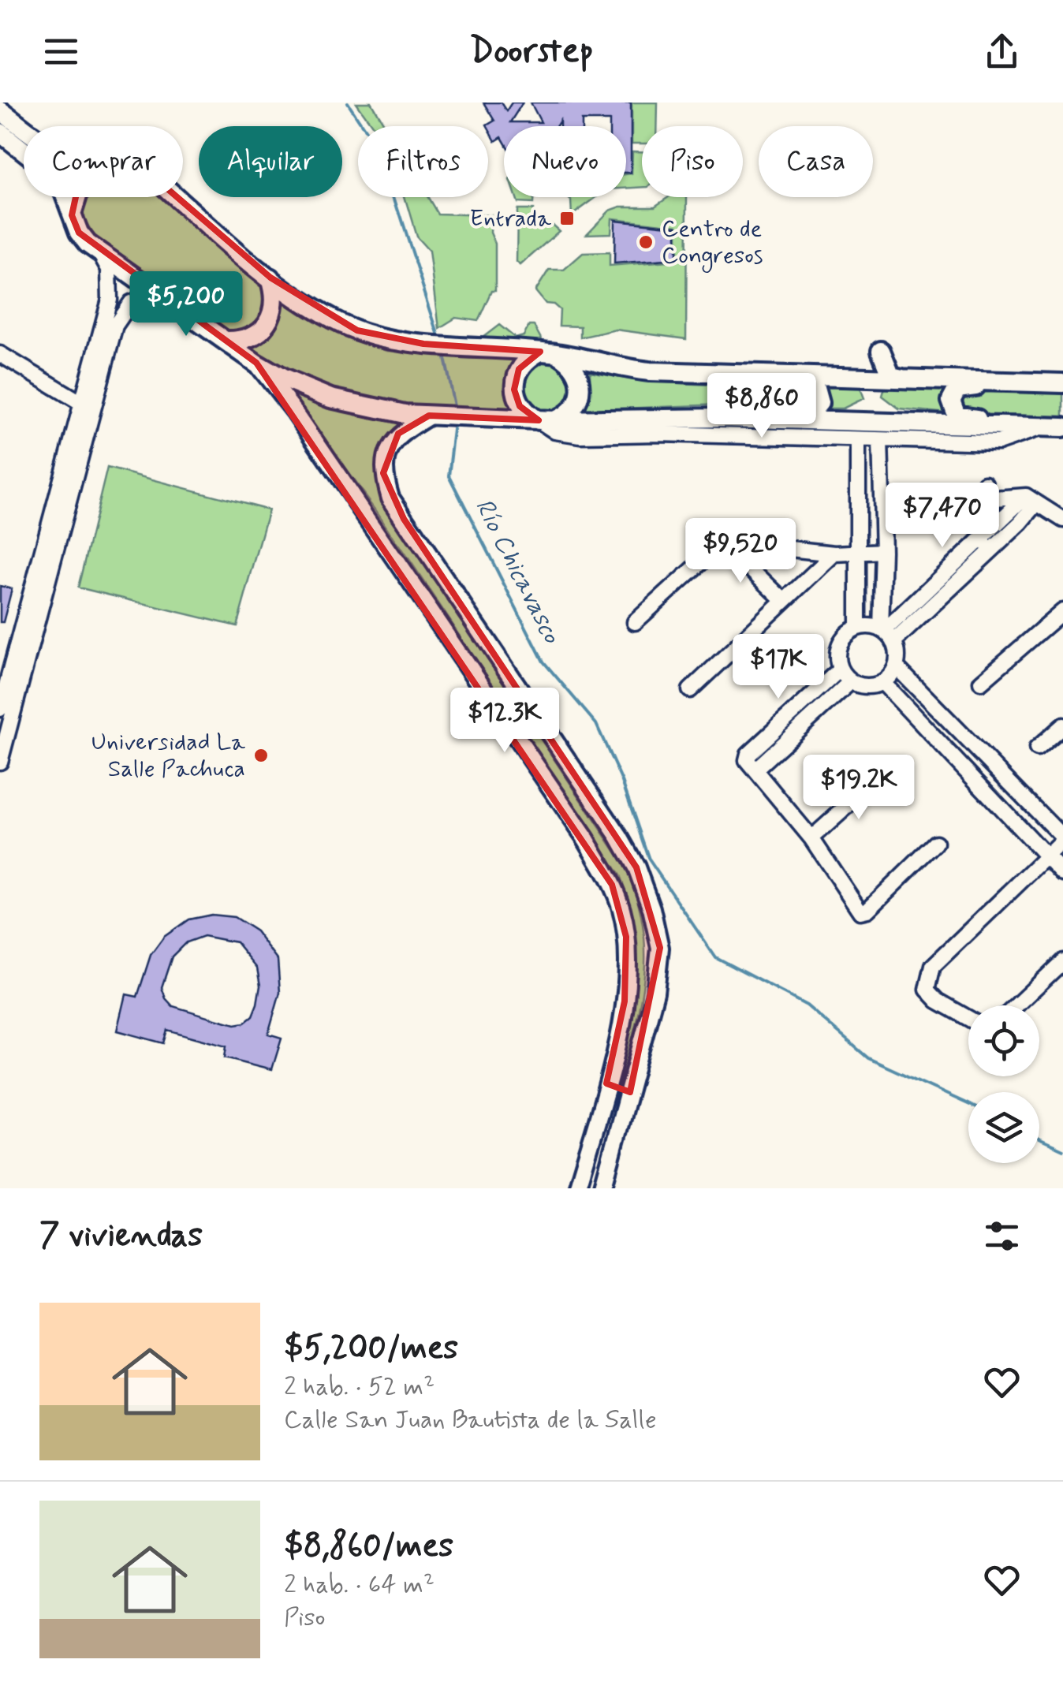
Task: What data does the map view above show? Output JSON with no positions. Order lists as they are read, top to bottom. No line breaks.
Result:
{"water":["Río Chicavasco"],"places":{"transit":["Entrada"],"other":["Centro de Congresos","Universidad La Salle Pachuca"]},"page":{"header":"Doorstep","chip":["Comprar","Alquilar","Filtros","Nuevo","Piso","Casa"],"price":["$5,200","$8,860","$7,470","$9,520","$17K","$12.3K","$19.2K"],"heading":"7 viviendas","list":[{"name":"$5,200/mes","note":"2 hab. · 52 m² · Calle San Juan Bautista de la Salle"},{"name":"$8,860/mes","note":"2 hab. · 64 m² · Piso"}]}}
